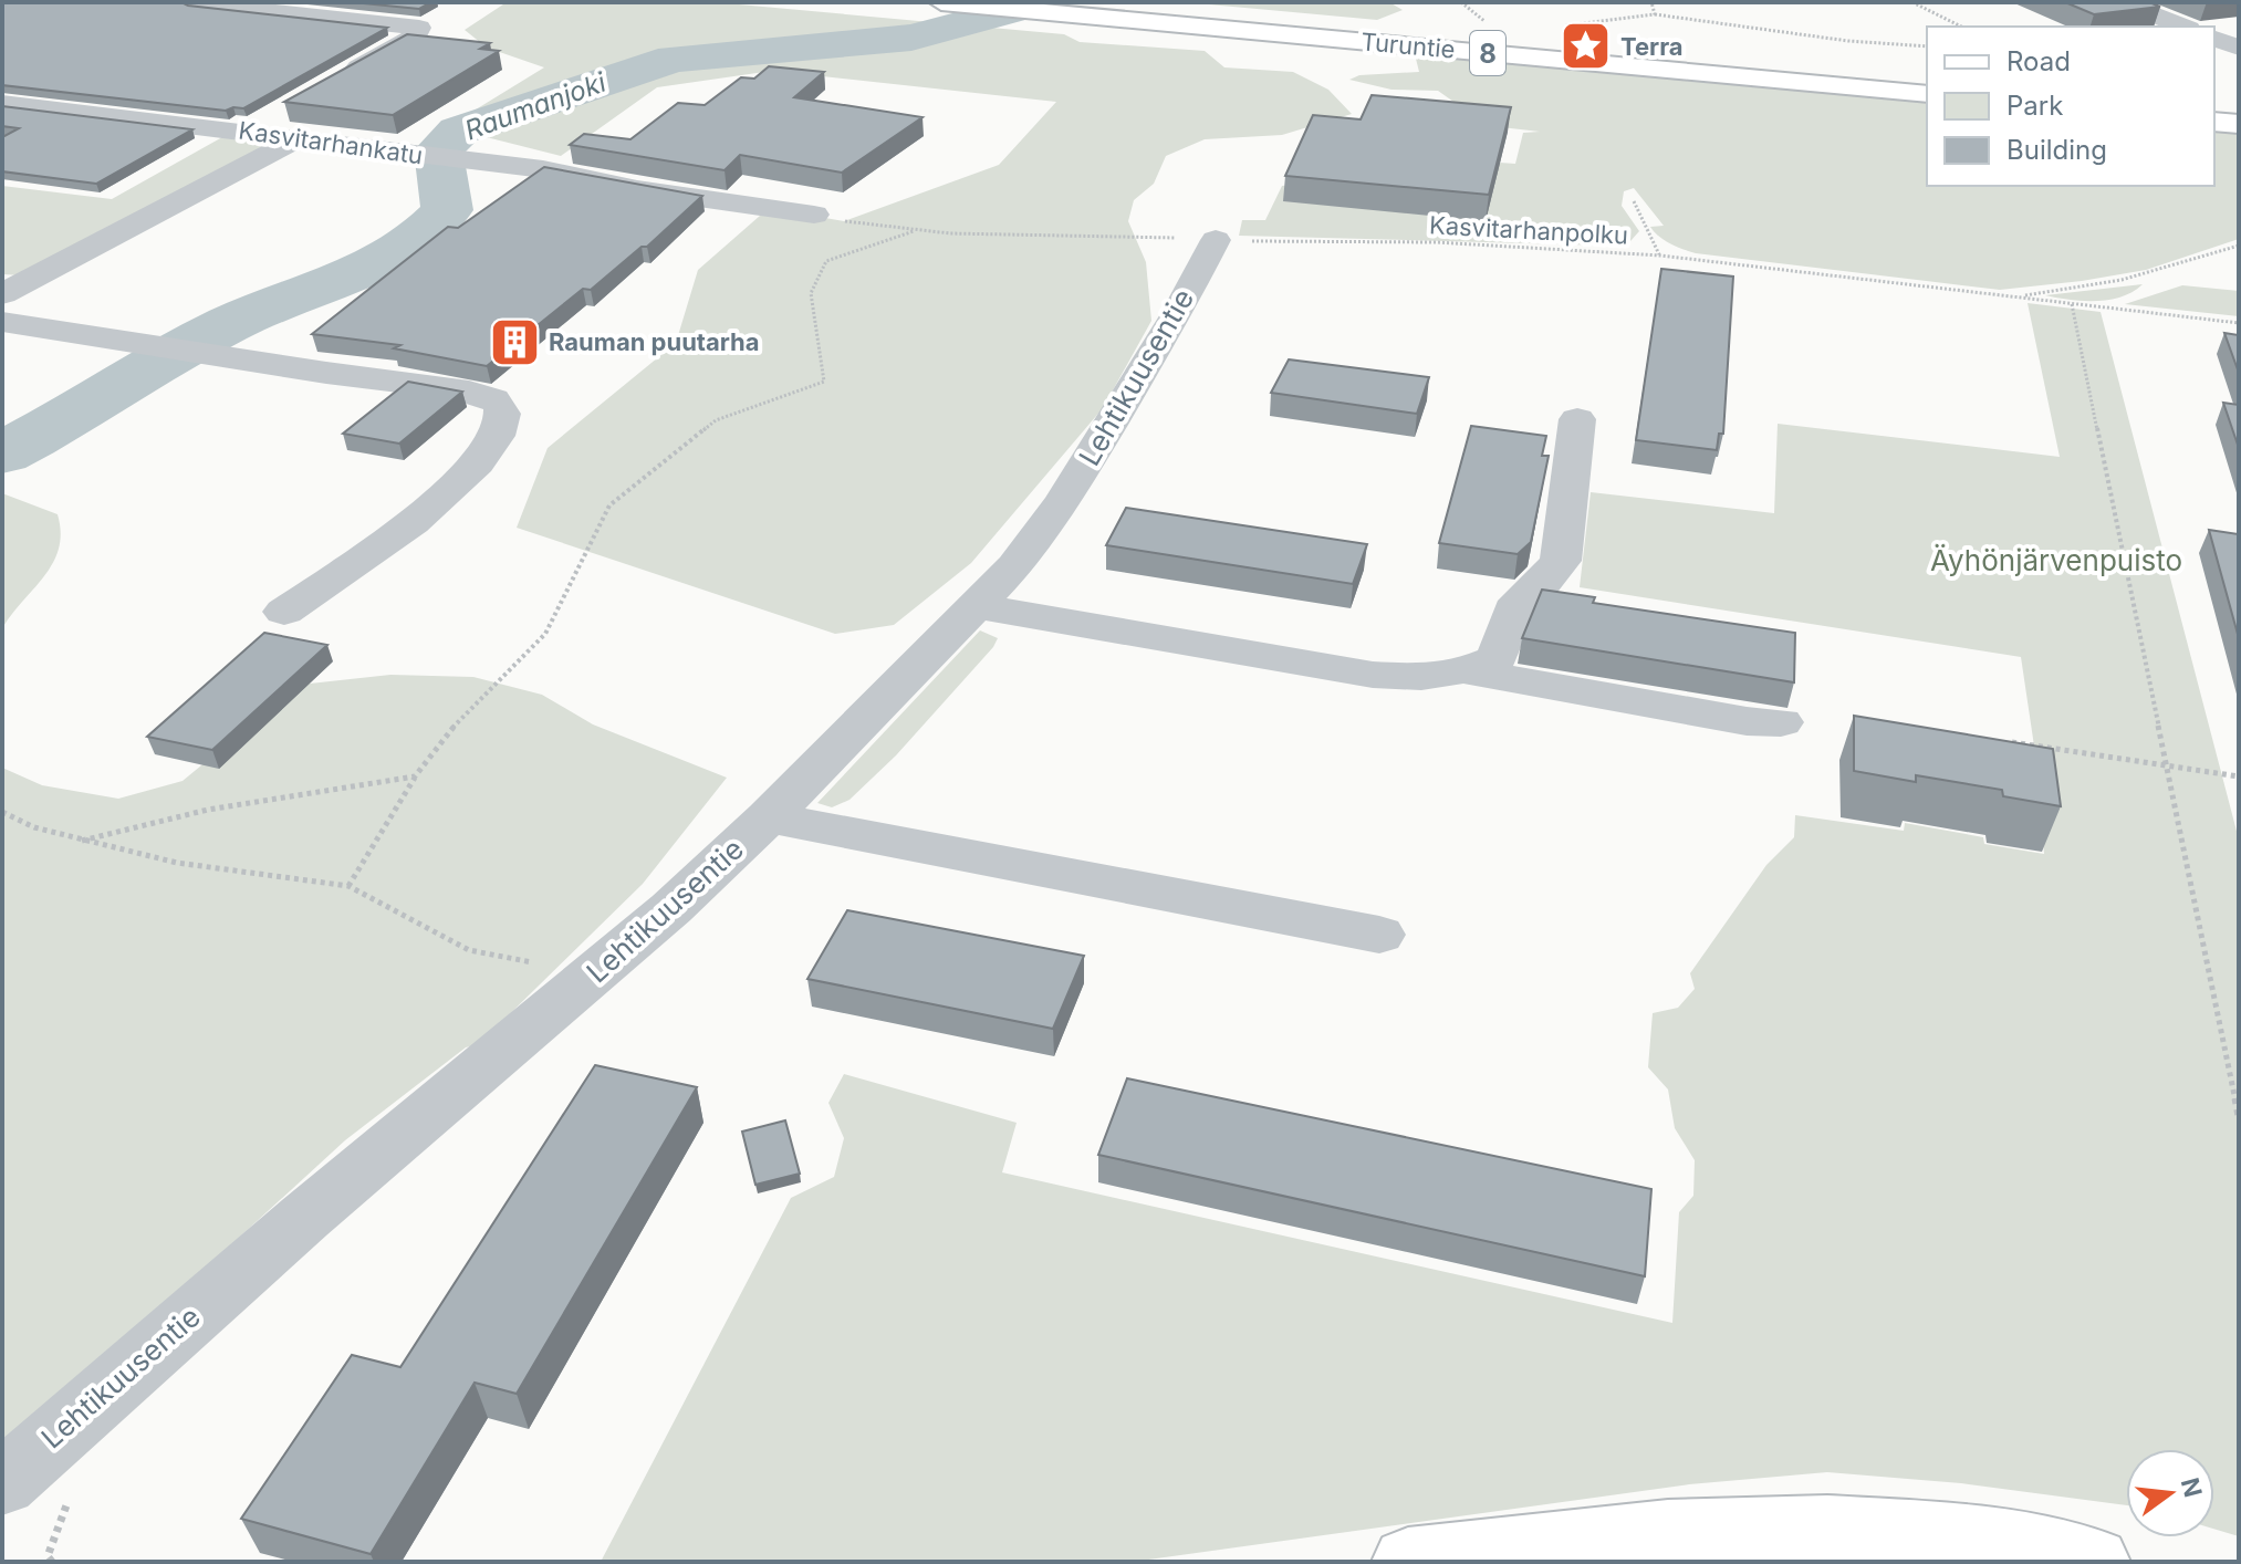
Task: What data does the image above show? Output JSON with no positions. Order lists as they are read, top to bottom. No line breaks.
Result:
{"streets":{"main road":["Turuntie","8"],"street":["Kasvitarhankatu","Lehtikuusentie"],"path":["Kasvitarhanpolku"]},"crossings":[["Kasvitarhankatu","Kasvitarhanpolku"],["Kasvitarhanpolku","Lehtikuusentie"]],"water":["Raumanjoki"],"parks":["Äyhönjärvenpuisto"],"places":{"place":["Terra"],"building":["Rauman puutarha"]},"legend":["Road","Park","Building"],"north":"right"}
